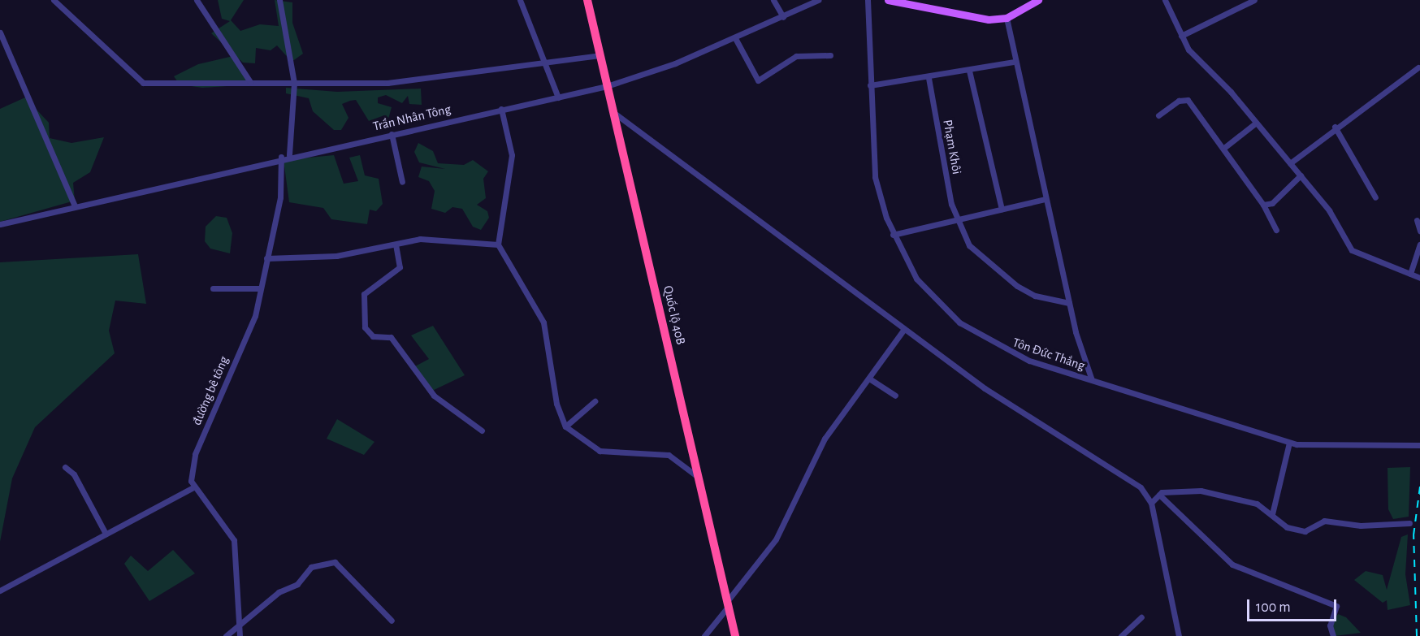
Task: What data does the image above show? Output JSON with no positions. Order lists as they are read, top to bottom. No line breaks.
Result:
{"streets":{"highway":["Quốc lộ 40B"],"street":["Trần Nhân Tông","Phạm Khôi","Tôn Đức Thắng","đường bê tông"]},"crossings":[["Trần Nhân Tông","Quốc lộ 40B"],["Trần Nhân Tông","đường bê tông"]],"scale_bar":"100 m"}
